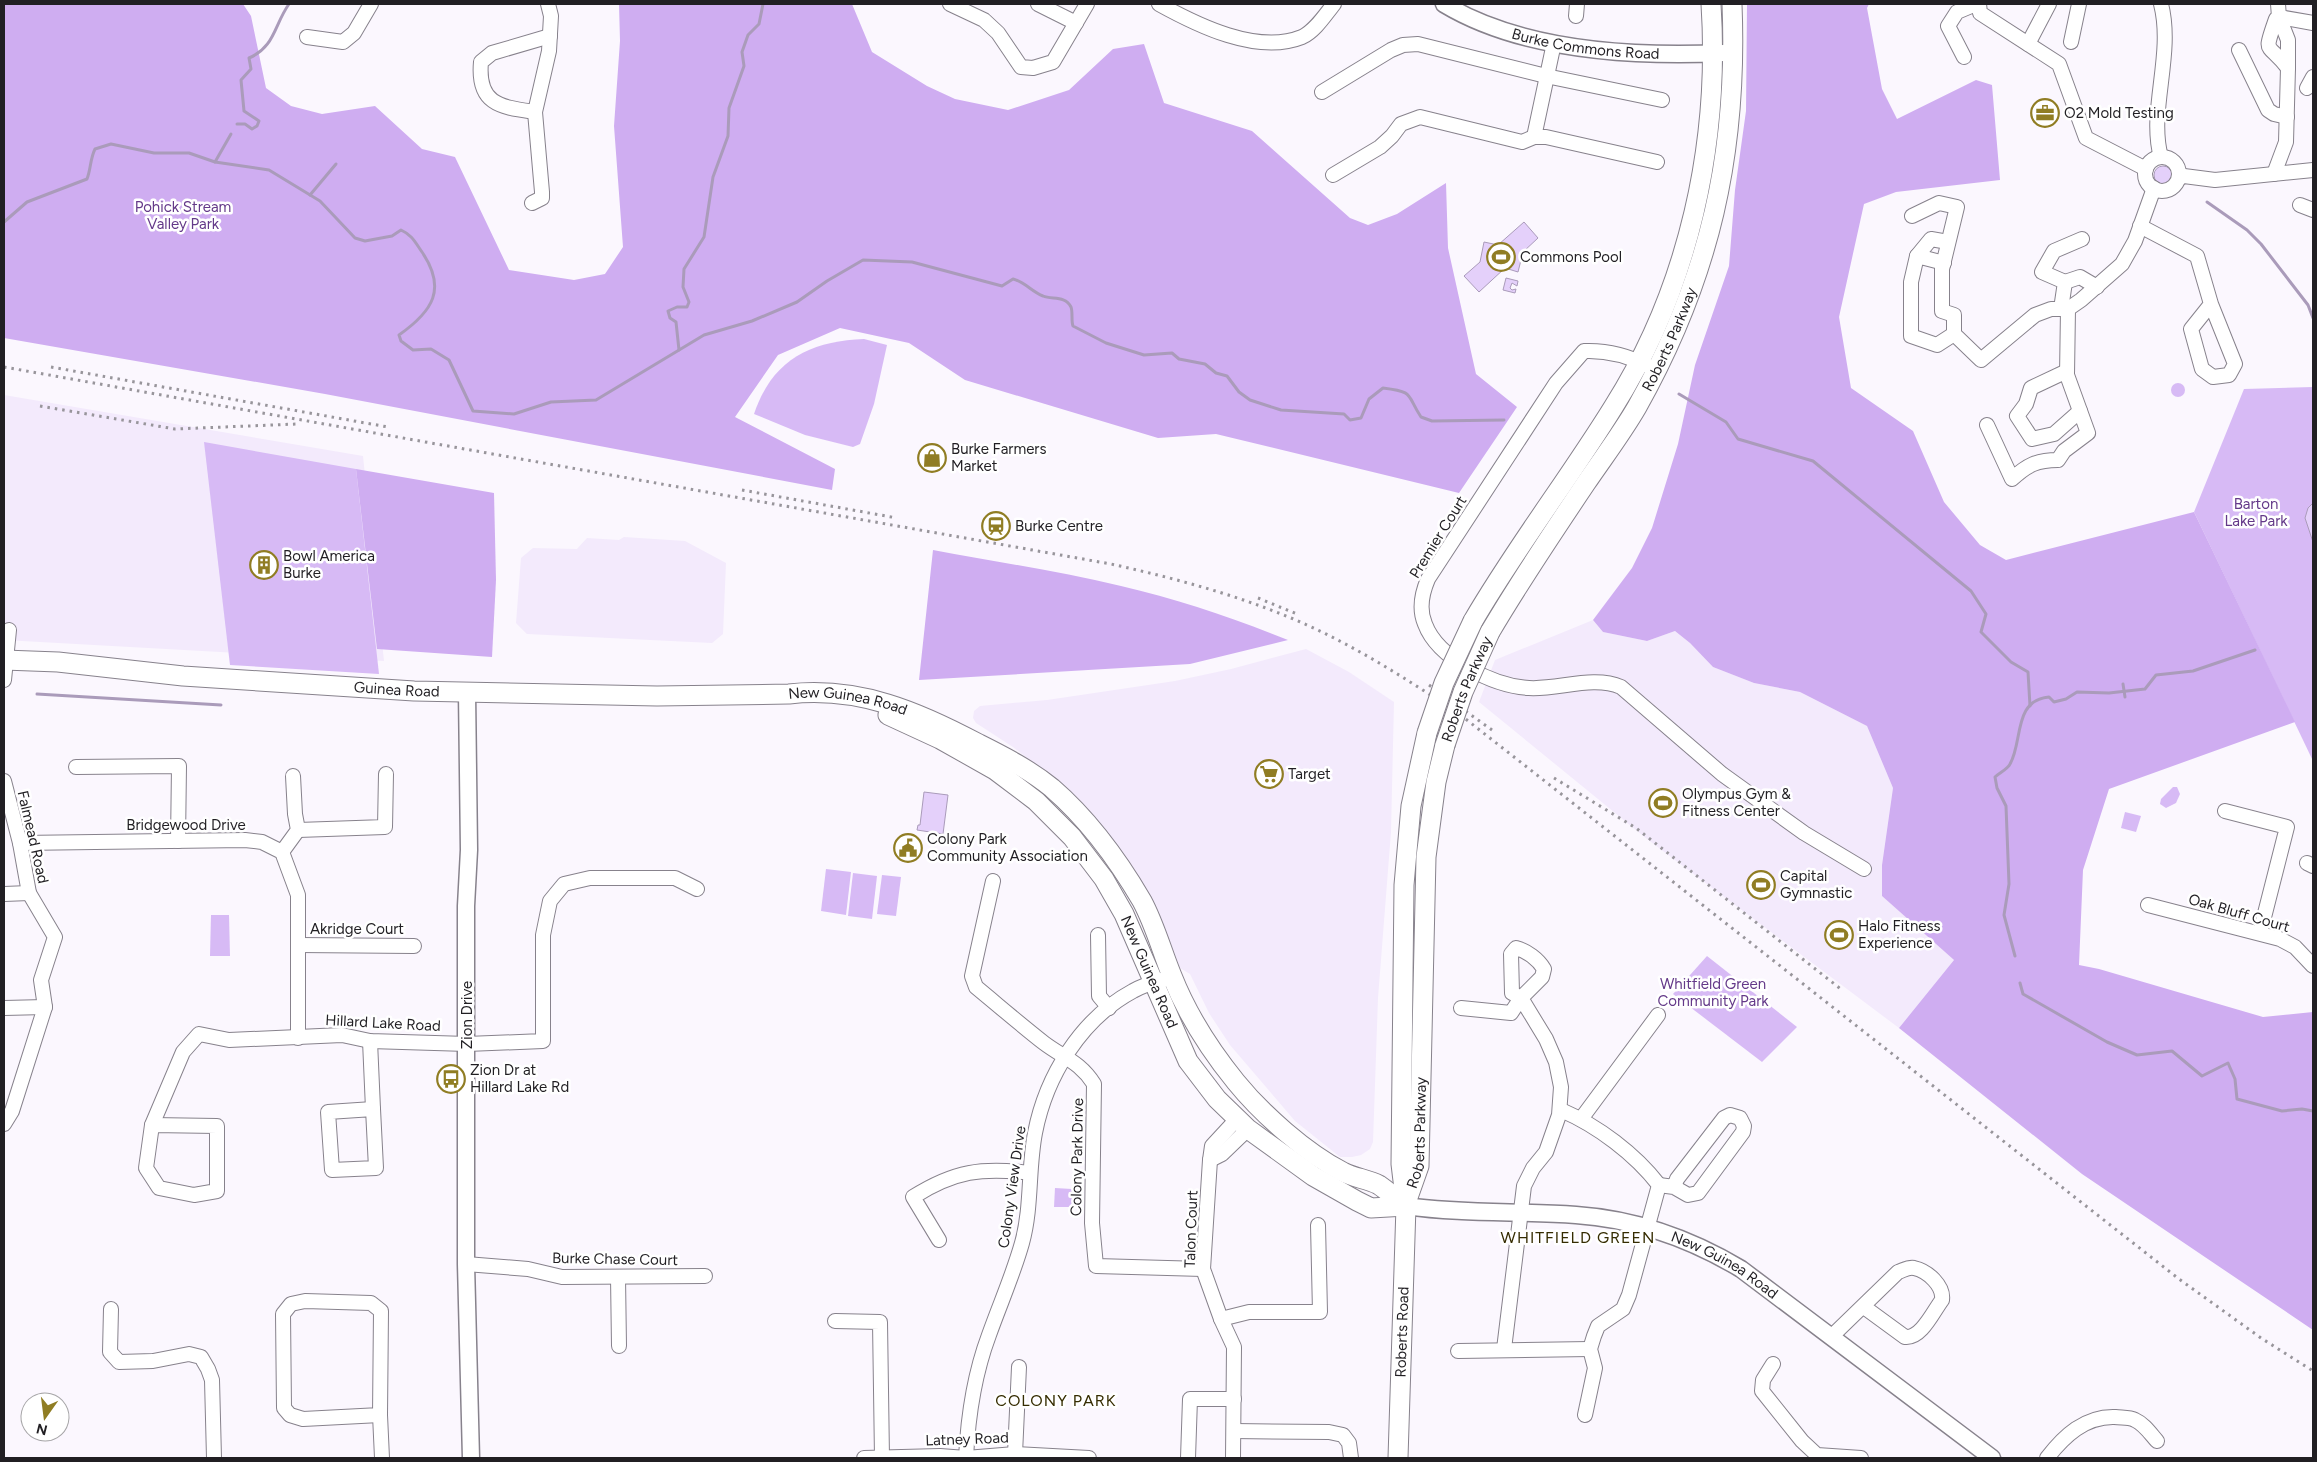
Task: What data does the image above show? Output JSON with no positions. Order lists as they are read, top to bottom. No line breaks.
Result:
{"streets":{"main road":["Roberts Parkway","Guinea Road","New Guinea Road","Roberts Road"],"street":["Burke Commons Road","Premier Court","Bridgewood Drive","Falmead Road","Oak Bluff Court","Akridge Court","Zion Drive","Hillard Lake Road","Colony Park Drive","Colony View Drive","Talon Court","Burke Chase Court","Latney Road"]},"crossings":[["Burke Commons Road","Roberts Parkway"],["Roberts Parkway","Premier Court"],["Roberts Parkway","New Guinea Road"],["Roberts Parkway","Roberts Road"],["Guinea Road","New Guinea Road"],["Guinea Road","Zion Drive"],["New Guinea Road","Colony View Drive"],["New Guinea Road","Talon Court"],["New Guinea Road","Roberts Road"],["Bridgewood Drive","Falmead Road"],["Zion Drive","Hillard Lake Road"],["Zion Drive","Burke Chase Court"],["Colony Park Drive","Colony View Drive"],["Colony Park Drive","Talon Court"],["Colony View Drive","Latney Road"]],"districts":["WHITFIELD GREEN","COLONY PARK"],"parks":["Pohick Stream Valley Park","Barton Lake Park","Whitfield Green Community Park"],"places":{"office":["O2 Mold Testing"],"sports":["Commons Pool","Olympus Gym & Fitness Center","Capital Gymnastic","Halo Fitness Experience"],"shop":["Burke Farmers Market"],"station":["Burke Centre"],"building":["Bowl America Burke"],"supermarket":["Target"],"public building":["Colony Park Community Association"],"bus stop":["Zion Dr at Hillard Lake Rd"]},"north":"bottom"}
